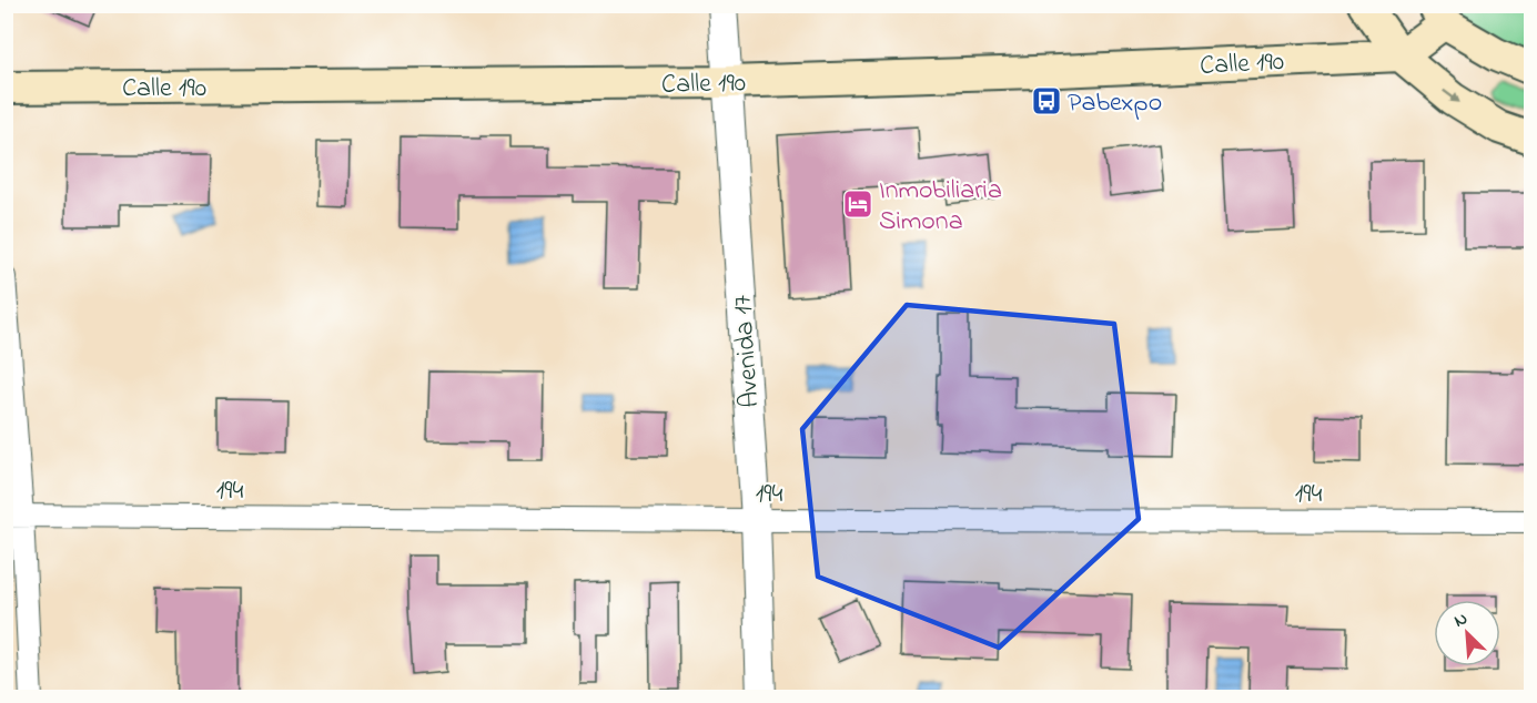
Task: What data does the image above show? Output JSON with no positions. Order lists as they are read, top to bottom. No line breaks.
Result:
{"streets":{"main road":["Calle 190"],"street":["Avenida 17","194"]},"crossings":[["Calle 190","Avenida 17"],["Avenida 17","194"]],"places":{"bus stop":["Pabexpo"],"hotel":["Inmobiliaria Simona"]},"north":"top left"}
